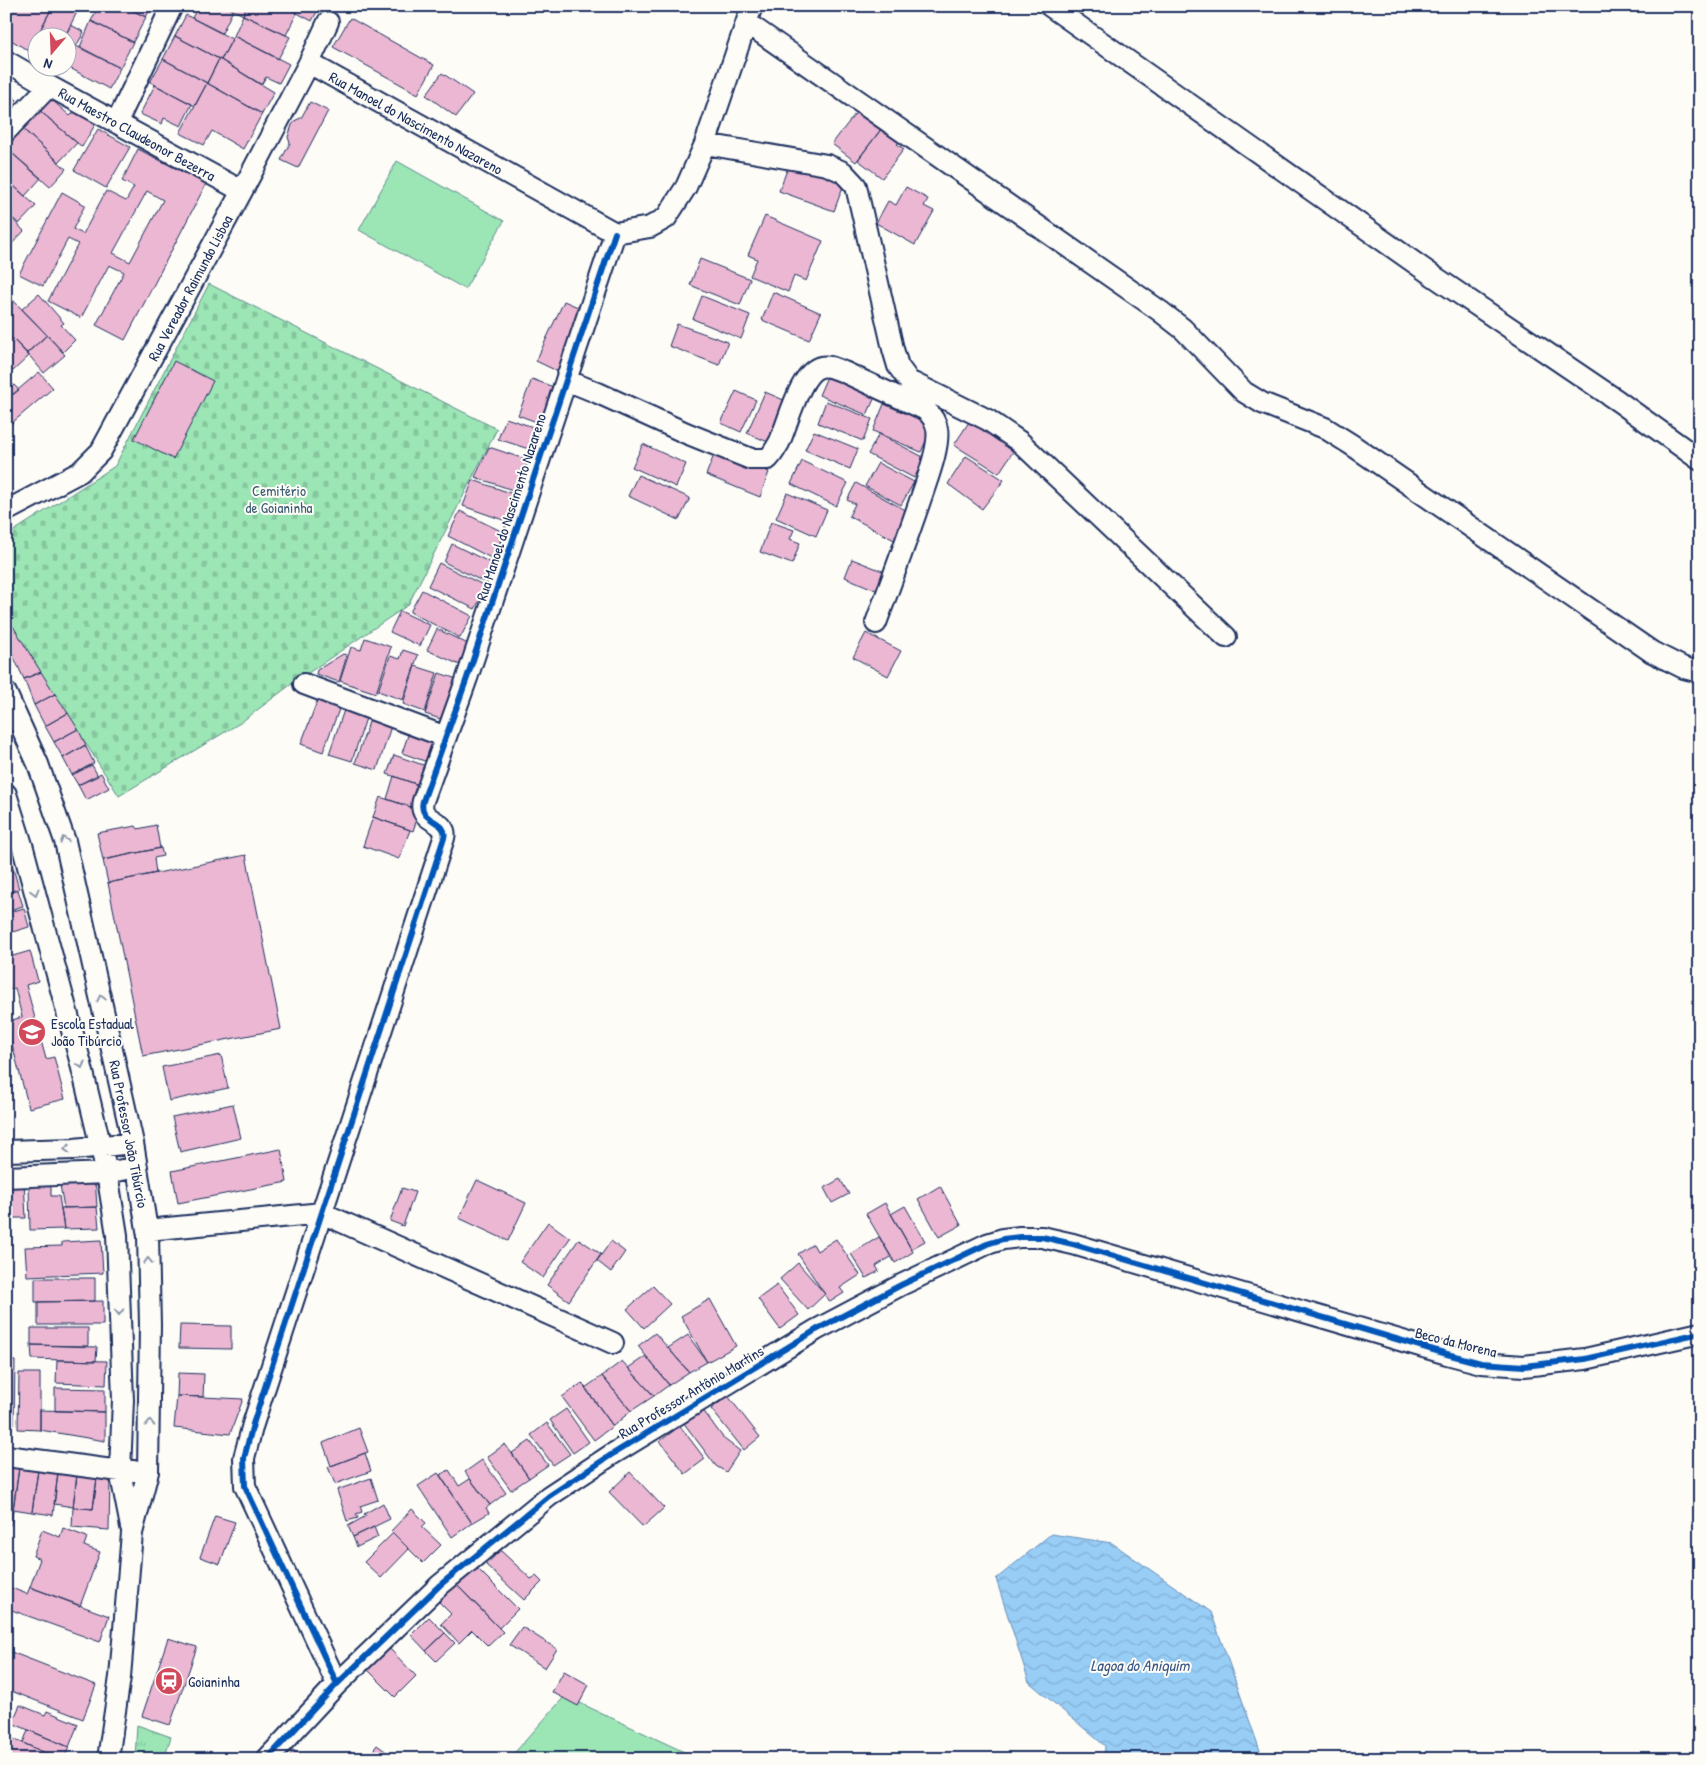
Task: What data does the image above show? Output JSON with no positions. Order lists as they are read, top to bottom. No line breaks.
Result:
{"streets":{"street":["Rua Manoel do Nascimento Nazareno","Rua Maestro Claudeonor Bezerra","Rua Vereador Raimundo Lisboa","Rua Professor João Tibúrcio","Beco da Morena","Rua Professor Antônio Martins"]},"crossings":[["Rua Manoel do Nascimento Nazareno","Rua Vereador Raimundo Lisboa"],["Rua Maestro Claudeonor Bezerra","Rua Vereador Raimundo Lisboa"],["Beco da Morena","Rua Professor Antônio Martins"]],"water":["Lagoa do Aniquim"],"parks":["Cemitério de Goianinha"],"places":{"school or university":["Escola Estadual João Tibúrcio"],"station":["Goianinha"]},"north":"bottom"}
